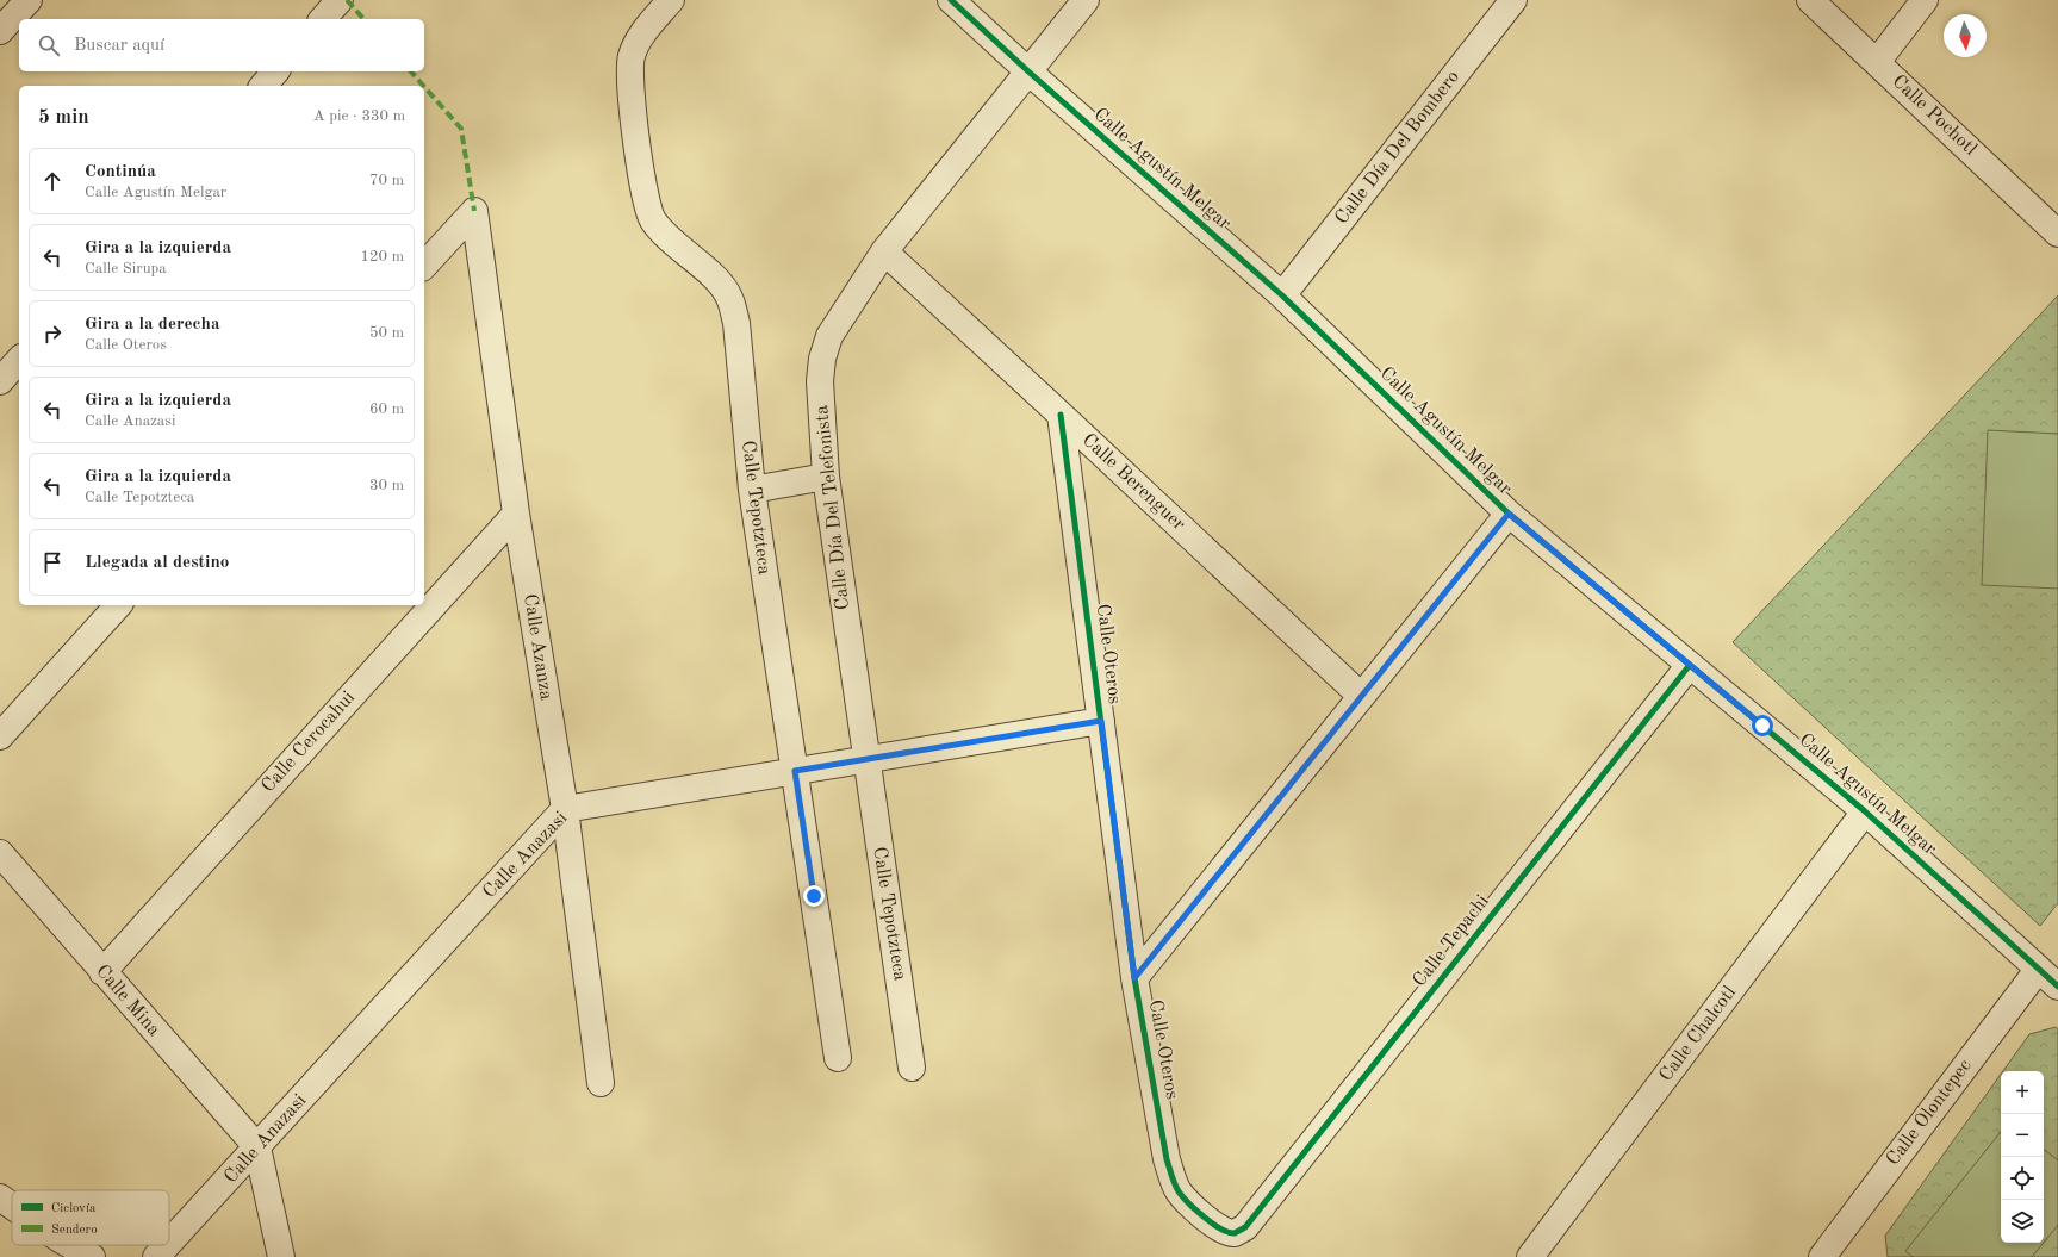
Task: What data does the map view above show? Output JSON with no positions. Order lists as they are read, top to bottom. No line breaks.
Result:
{"streets":{"street":["Calle Pochotl","Calle Día Del Bombero","Calle Agustín Melgar","Calle Berenguer","Calle Tepotzteca","Calle Día Del Telefonista","Calle Azanza","Calle Oteros","Calle Cerocahui","Calle Anazasi","Calle Tepachi","Calle Mina","Calle Chalcotl","Calle Olontepec"]},"crossings":[["Calle Día Del Bombero","Calle Agustín Melgar"],["Calle Agustín Melgar","Calle Día Del Telefonista"],["Calle Agustín Melgar","Calle Tepachi"],["Calle Agustín Melgar","Calle Chalcotl"],["Calle Agustín Melgar","Calle Olontepec"],["Calle Berenguer","Calle Día Del Telefonista"],["Calle Berenguer","Calle Oteros"],["Calle Tepotzteca","Calle Día Del Telefonista"],["Calle Tepotzteca","Calle Anazasi"],["Calle Día Del Telefonista","Calle Anazasi"],["Calle Azanza","Calle Cerocahui"],["Calle Azanza","Calle Anazasi"],["Calle Oteros","Calle Anazasi"],["Calle Oteros","Calle Tepachi"],["Calle Cerocahui","Calle Mina"],["Calle Anazasi","Calle Mina"]],"legend":["Ciclovía","Sendero"],"north":"bottom","page":{"search":"Buscar aquí","heading":["5 min","A pie · 330 m"],"list":[["Continúa","Calle Agustín Melgar","70 m"],["Gira a la izquierda","Calle Sirupa","120 m"],["Gira a la derecha","Calle Oteros","50 m"],["Gira a la izquierda","Calle Anazasi","60 m"],["Gira a la izquierda","Calle Tepotzteca","30 m"],"Llegada al destino"],"map_buttons":["+","−"]}}
